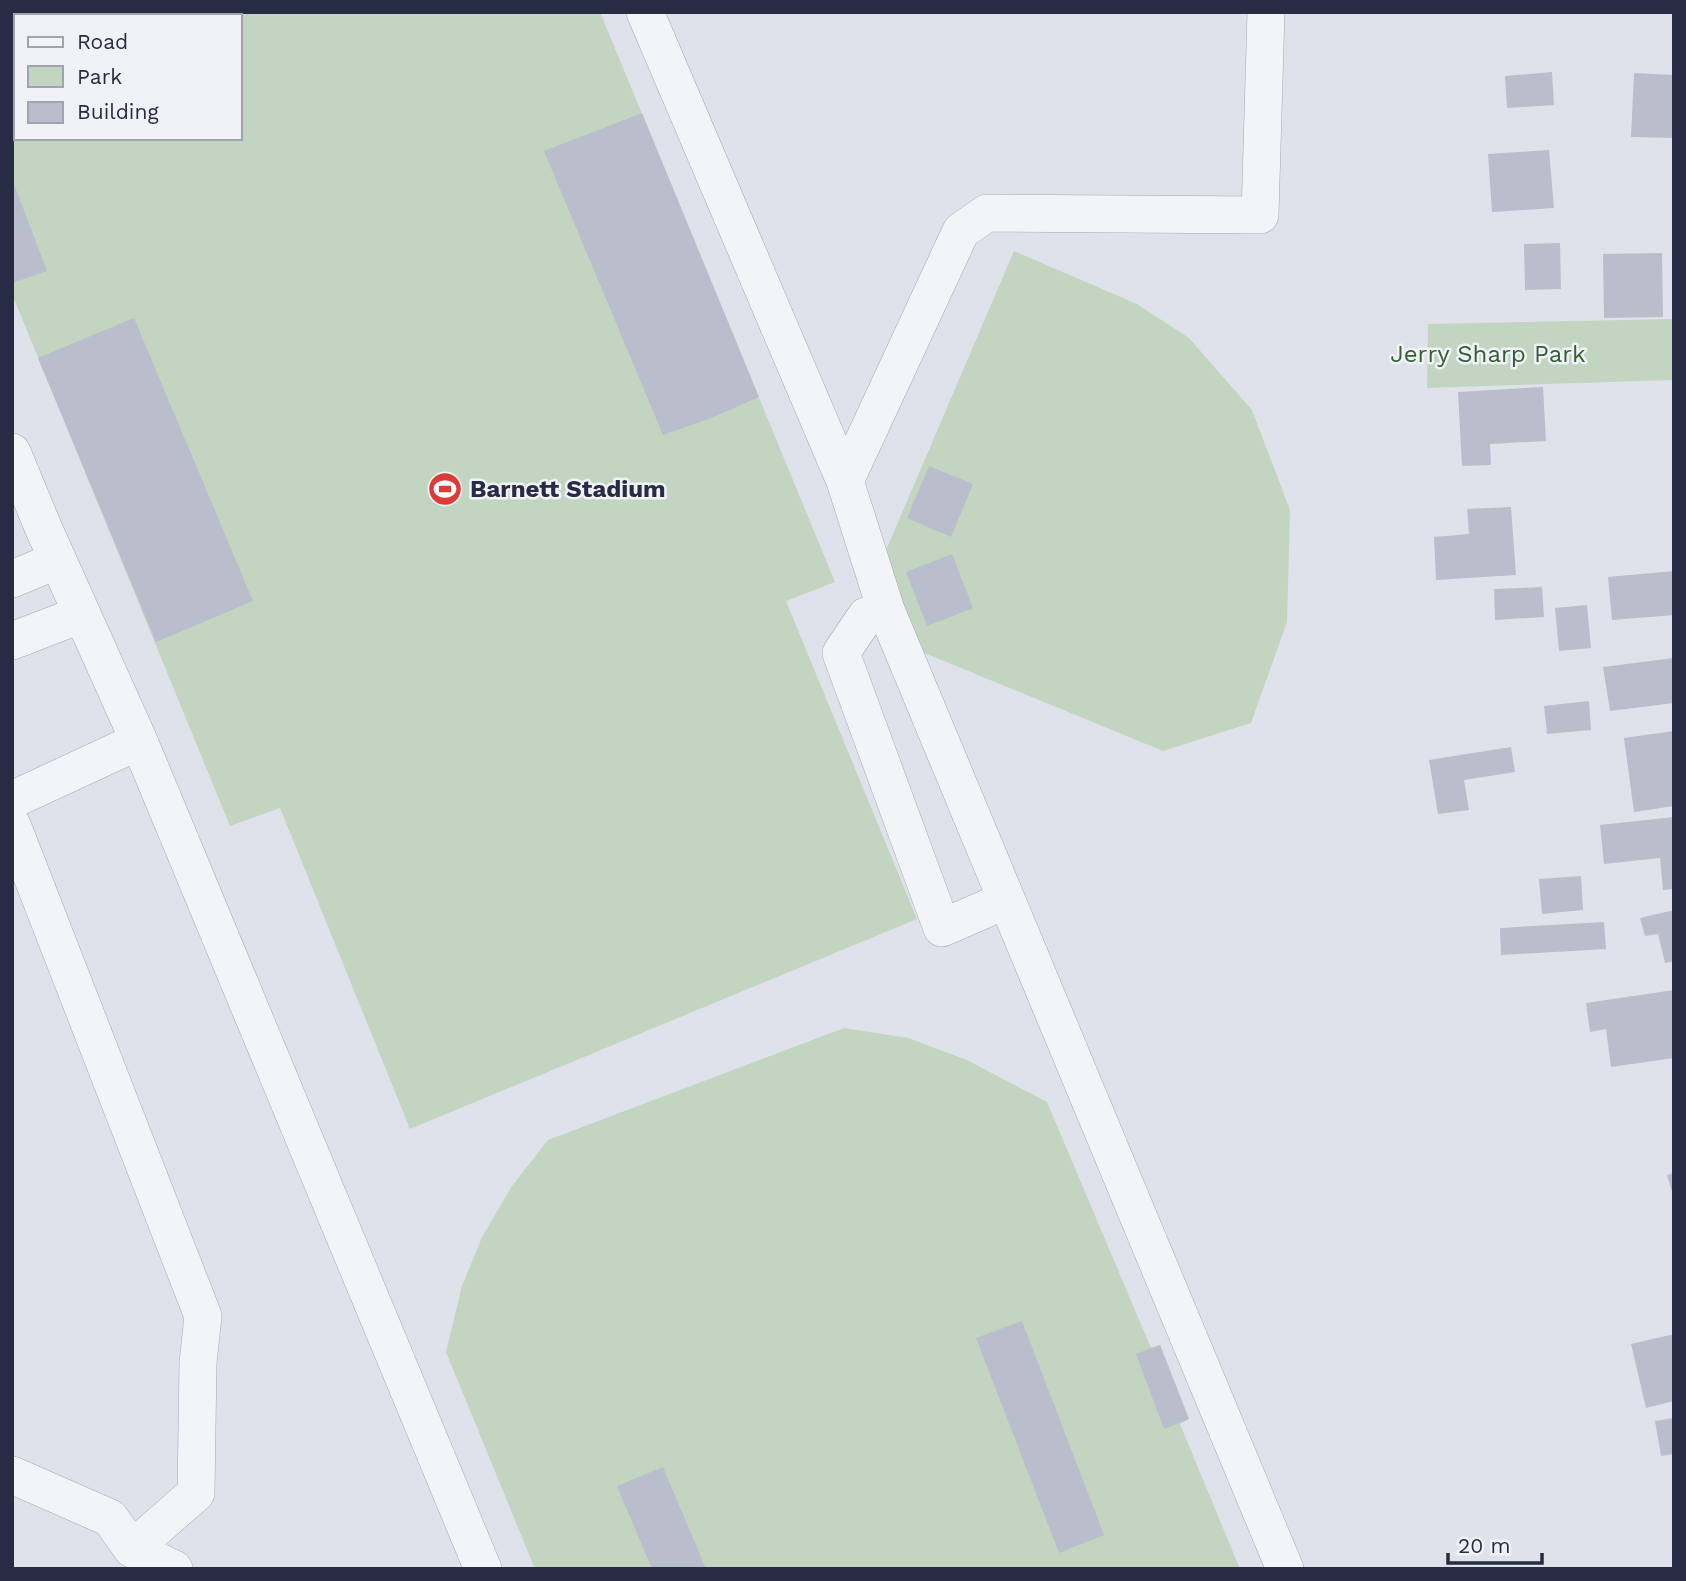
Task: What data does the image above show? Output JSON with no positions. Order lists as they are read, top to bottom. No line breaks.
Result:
{"parks":["Jerry Sharp Park"],"places":{"sports":["Barnett Stadium"]},"legend":["Road","Park","Building"],"scale_bar":"20 m"}
